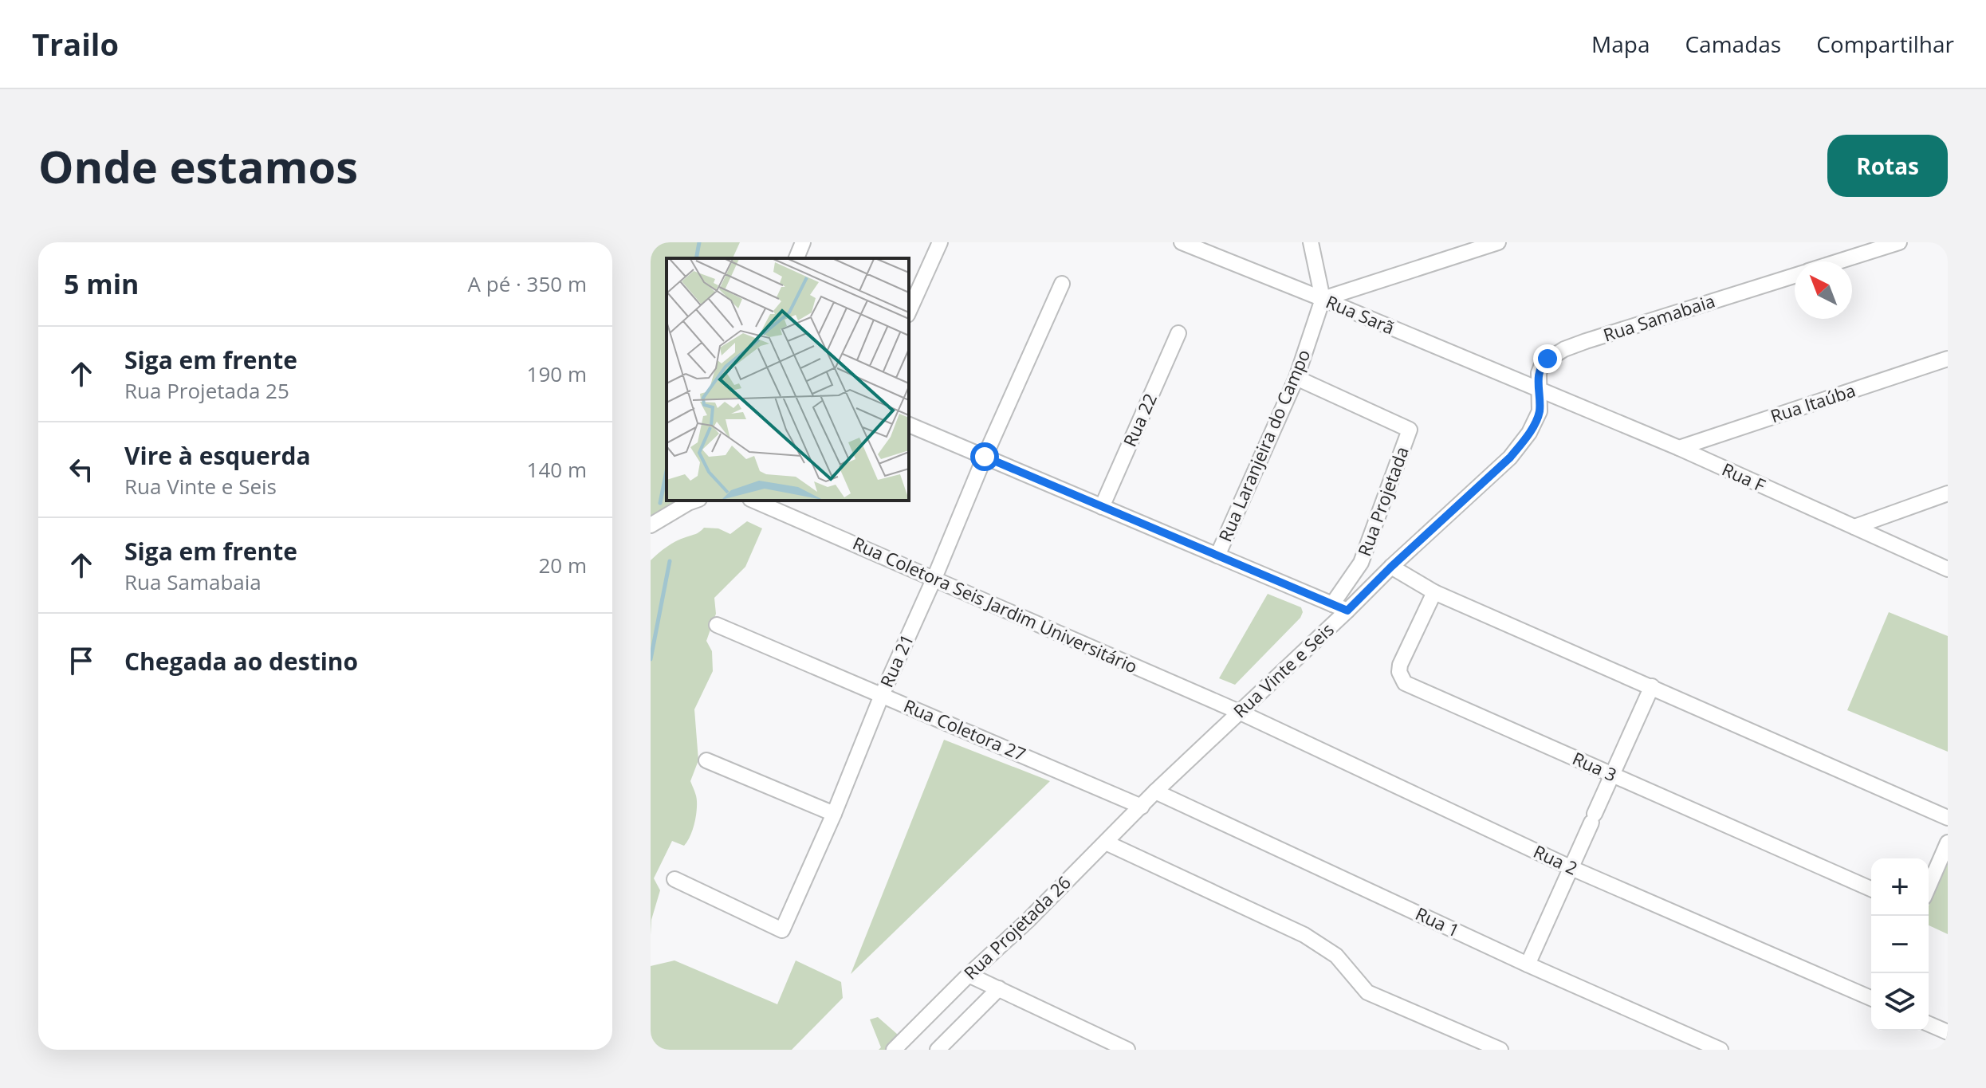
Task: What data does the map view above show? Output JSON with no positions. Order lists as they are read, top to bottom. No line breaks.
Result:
{"streets":{"street":["Rua Sarã","Rua Samabaia","Rua Itaúba","Rua 22","Rua Laranjeira do Campo","Rua F","Rua Projetada","Rua Coletora Seis Jardim Universitário","Rua 21","Rua Vinte e Seis","Rua Coletora 27","Rua 3","Rua 2","Rua 1","Rua Projetada 26"]},"crossings":[["Rua Sarã","Rua Samabaia"],["Rua Sarã","Rua Laranjeira do Campo"],["Rua Sarã","Rua F"],["Rua Sarã","Rua Vinte e Seis"],["Rua Samabaia","Rua F"],["Rua Samabaia","Rua Vinte e Seis"],["Rua Itaúba","Rua F"],["Rua Laranjeira do Campo","Rua Projetada"],["Rua F","Rua Vinte e Seis"],["Rua Coletora Seis Jardim Universitário","Rua 21"],["Rua Coletora Seis Jardim Universitário","Rua Vinte e Seis"],["Rua Coletora Seis Jardim Universitário","Rua 2"],["Rua 21","Rua Coletora 27"],["Rua Vinte e Seis","Rua Coletora 27"],["Rua Vinte e Seis","Rua 2"],["Rua Vinte e Seis","Rua 1"],["Rua Vinte e Seis","Rua Projetada 26"],["Rua Coletora 27","Rua Projetada 26"]],"north":"top left","page":{"header":"Trailo","nav":["Mapa","Camadas","Compartilhar"],"buttons":"Rotas","title":"Onde estamos","heading":["5 min","A pé · 350 m"],"list":[["Siga em frente","Rua Projetada 25","190 m"],["Vire à esquerda","Rua Vinte e Seis","140 m"],["Siga em frente","Rua Samabaia","20 m"],"Chegada ao destino"],"map_buttons":["+","−"]}}
